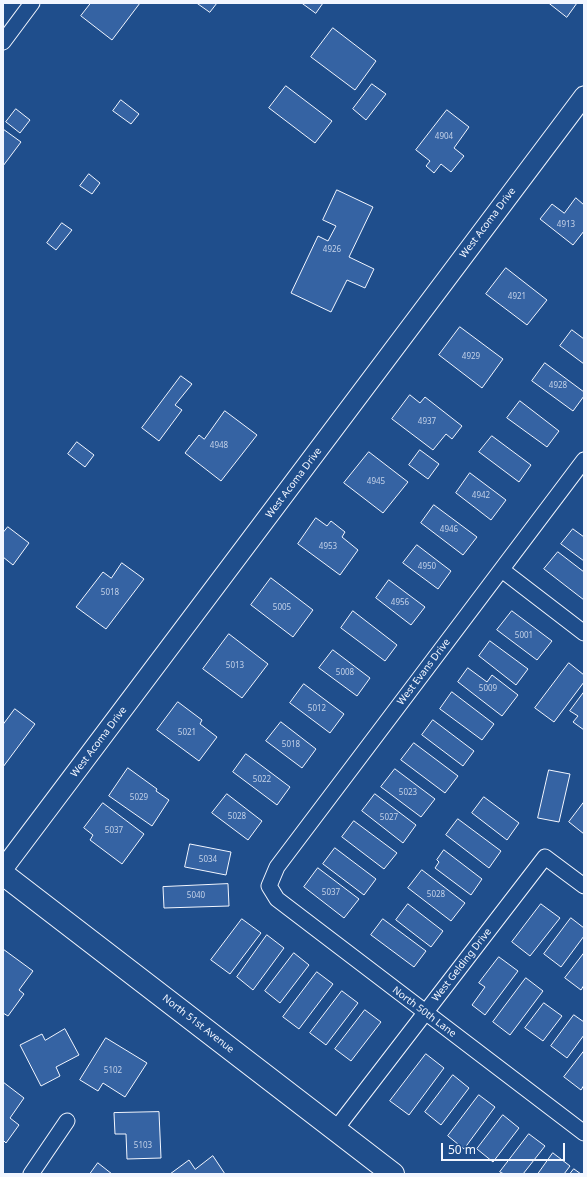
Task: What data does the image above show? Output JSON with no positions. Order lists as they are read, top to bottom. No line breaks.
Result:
{"streets":{"main road":["North 51st Avenue"],"street":["West Acoma Drive","West Evans Drive","West Gelding Drive","North 50th Lane"]},"crossings":[["West Evans Drive","North 50th Lane"],["West Gelding Drive","North 50th Lane"],["West Gelding Drive","North 51st Avenue"]],"house_numbers":["4904","4913","4926","4921","4929","4928","4937","4948","4945","4942","4946","4953","4950","5018","4956","5005","5001","5013","5008","5009","5012","5021","5018","5022","5023","5029","5028","5027","5037","5034","5037","5028","5040","5102","5103"],"scale_bar":"50 m"}
